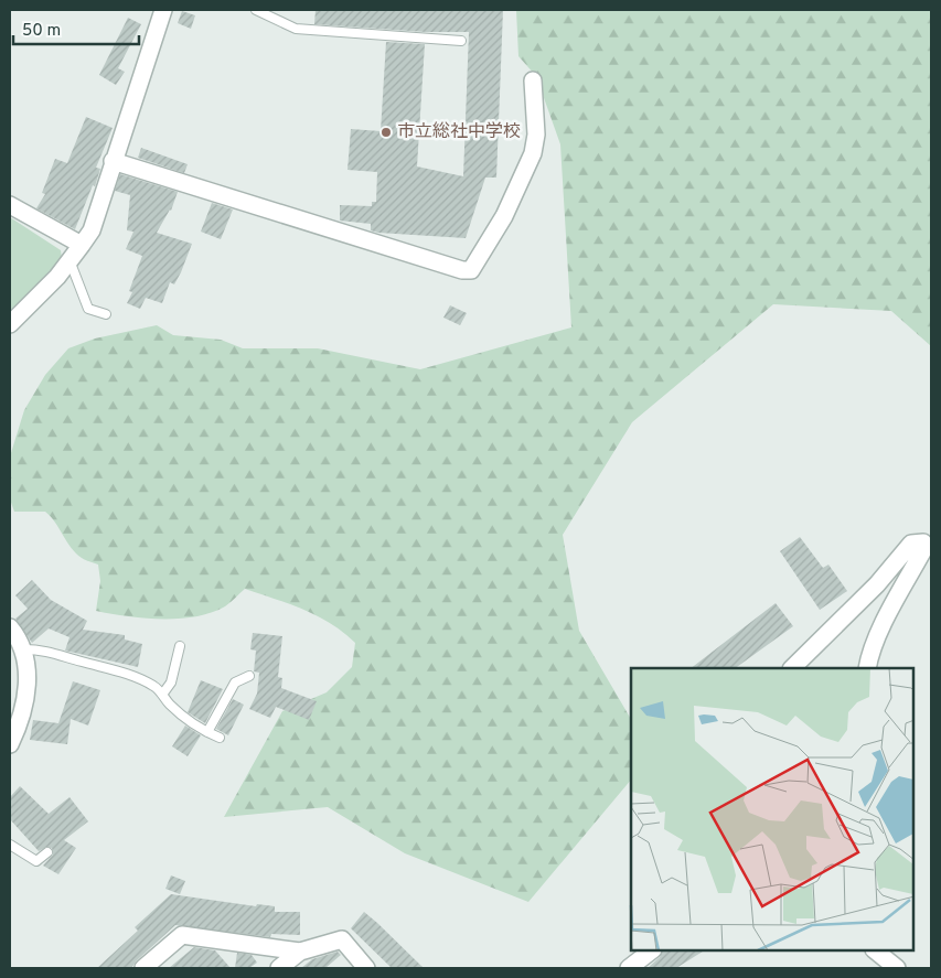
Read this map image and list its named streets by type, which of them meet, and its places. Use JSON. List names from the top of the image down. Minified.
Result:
{"places":["市立総社中学校"],"scale_bar":"50 m"}
